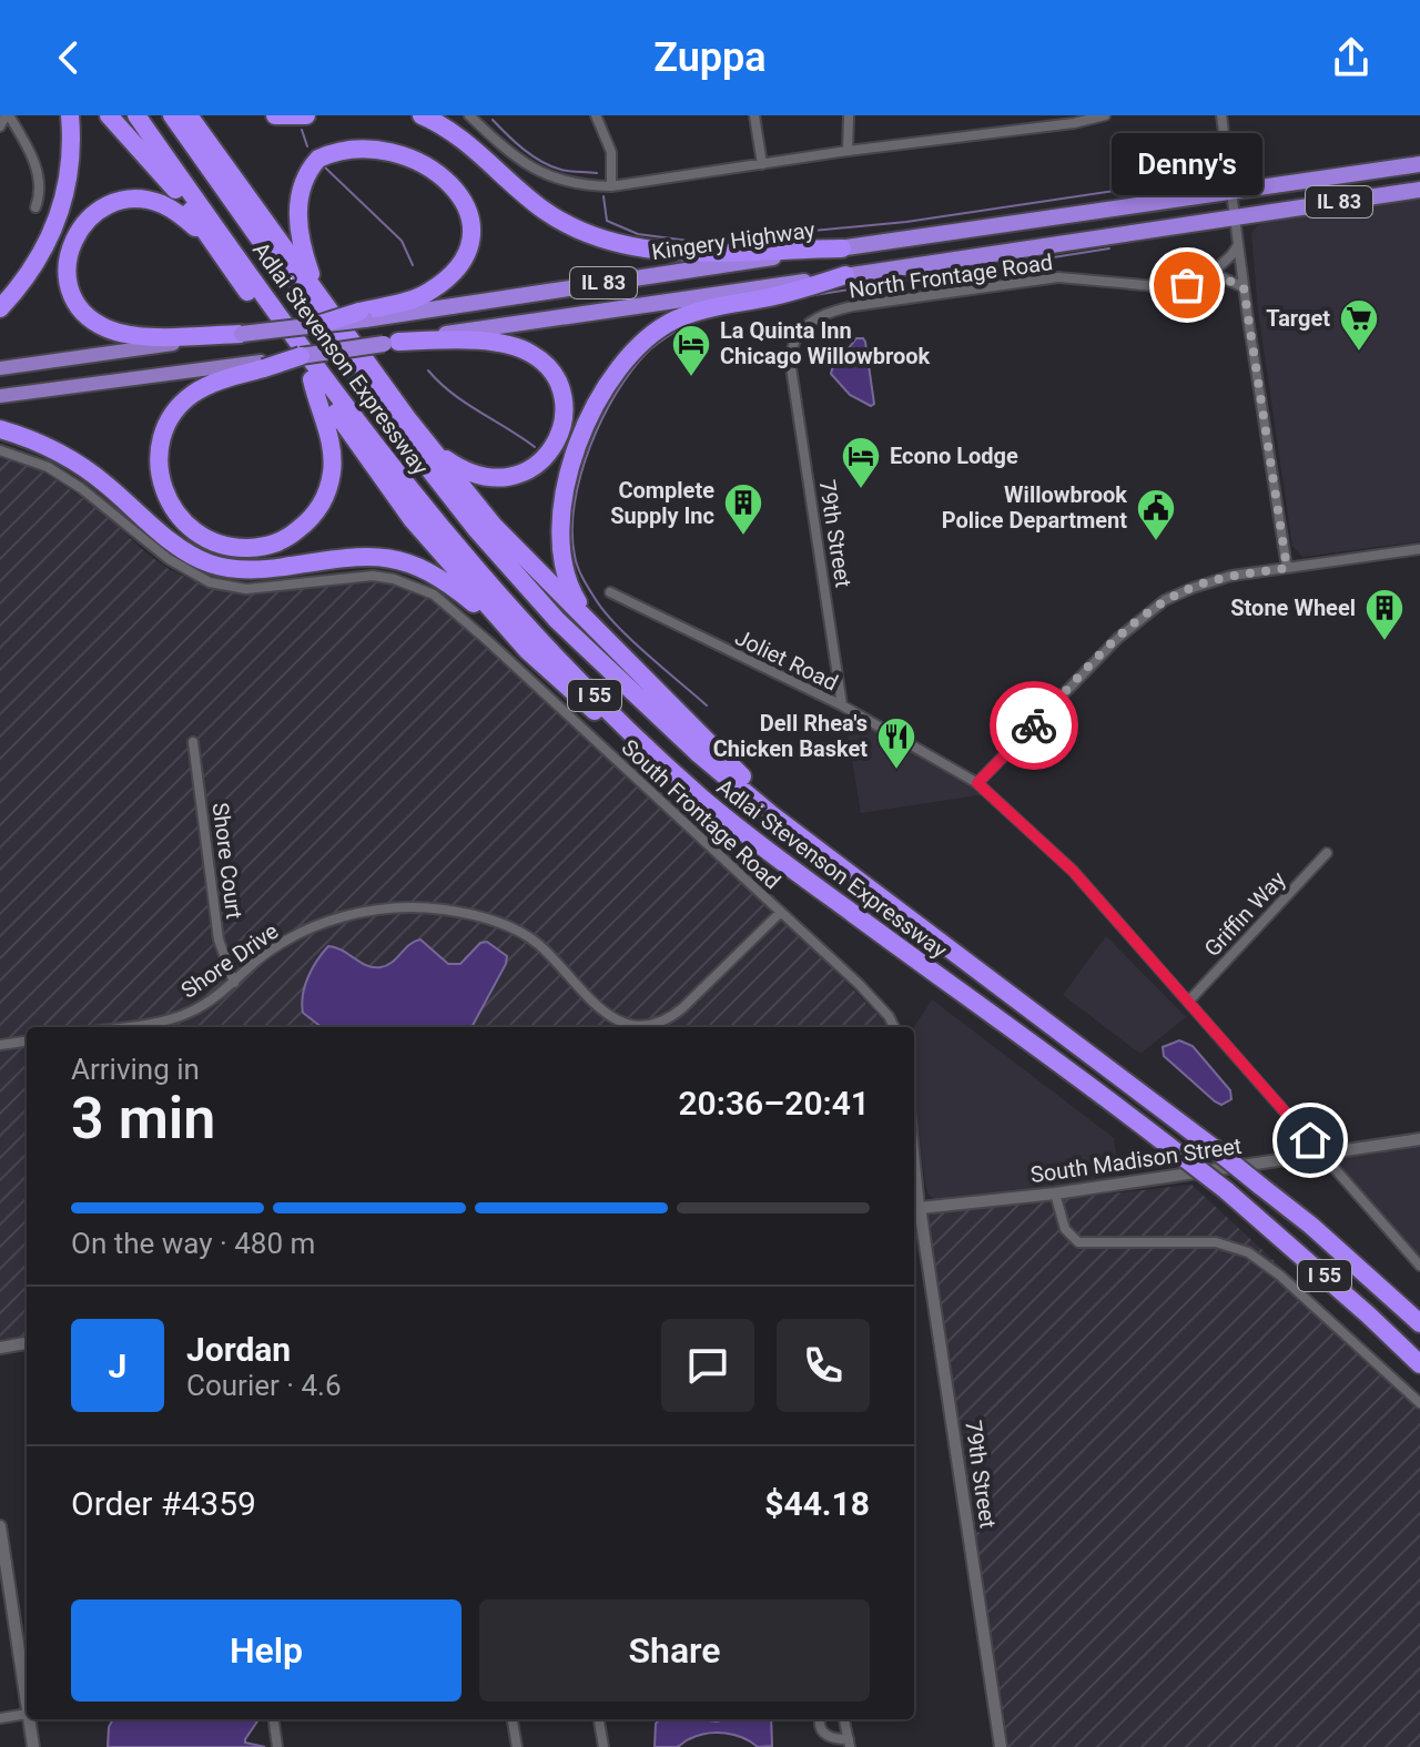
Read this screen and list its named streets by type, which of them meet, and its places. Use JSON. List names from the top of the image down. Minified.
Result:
{"streets":{"highway":["IL 83","Kingery Highway","Adlai Stevenson Expressway","I 55"],"street":["North Frontage Road","79th Street","Joliet Road","South Frontage Road","Shore Court","Griffin Way","Shore Drive","South Madison Street"]},"crossings":[["North Frontage Road","79th Street"],["79th Street","Joliet Road"],["79th Street","South Madison Street"],["Joliet Road","Griffin Way"],["Joliet Road","South Madison Street"],["South Frontage Road","Shore Drive"],["Shore Court","Shore Drive"]],"places":{"other":["Denny's"],"supermarket":["Target"],"hotel":["La Quinta Inn Chicago Willowbrook","Econo Lodge"],"building":["Complete Supply Inc","Stone Wheel"],"public building":["Willowbrook Police Department"],"restaurant":["Dell Rhea's Chicken Basket"]},"page":{"header":"Zuppa","bubble":"Denny's","heading":["3 min","Arriving in","20:36–20:41"],"panel":["Jordan","Courier · 4.6","Order #4359","$44.18"],"bar":"On the way · 480 m","round":"J","buttons":["Help","Share"]}}
